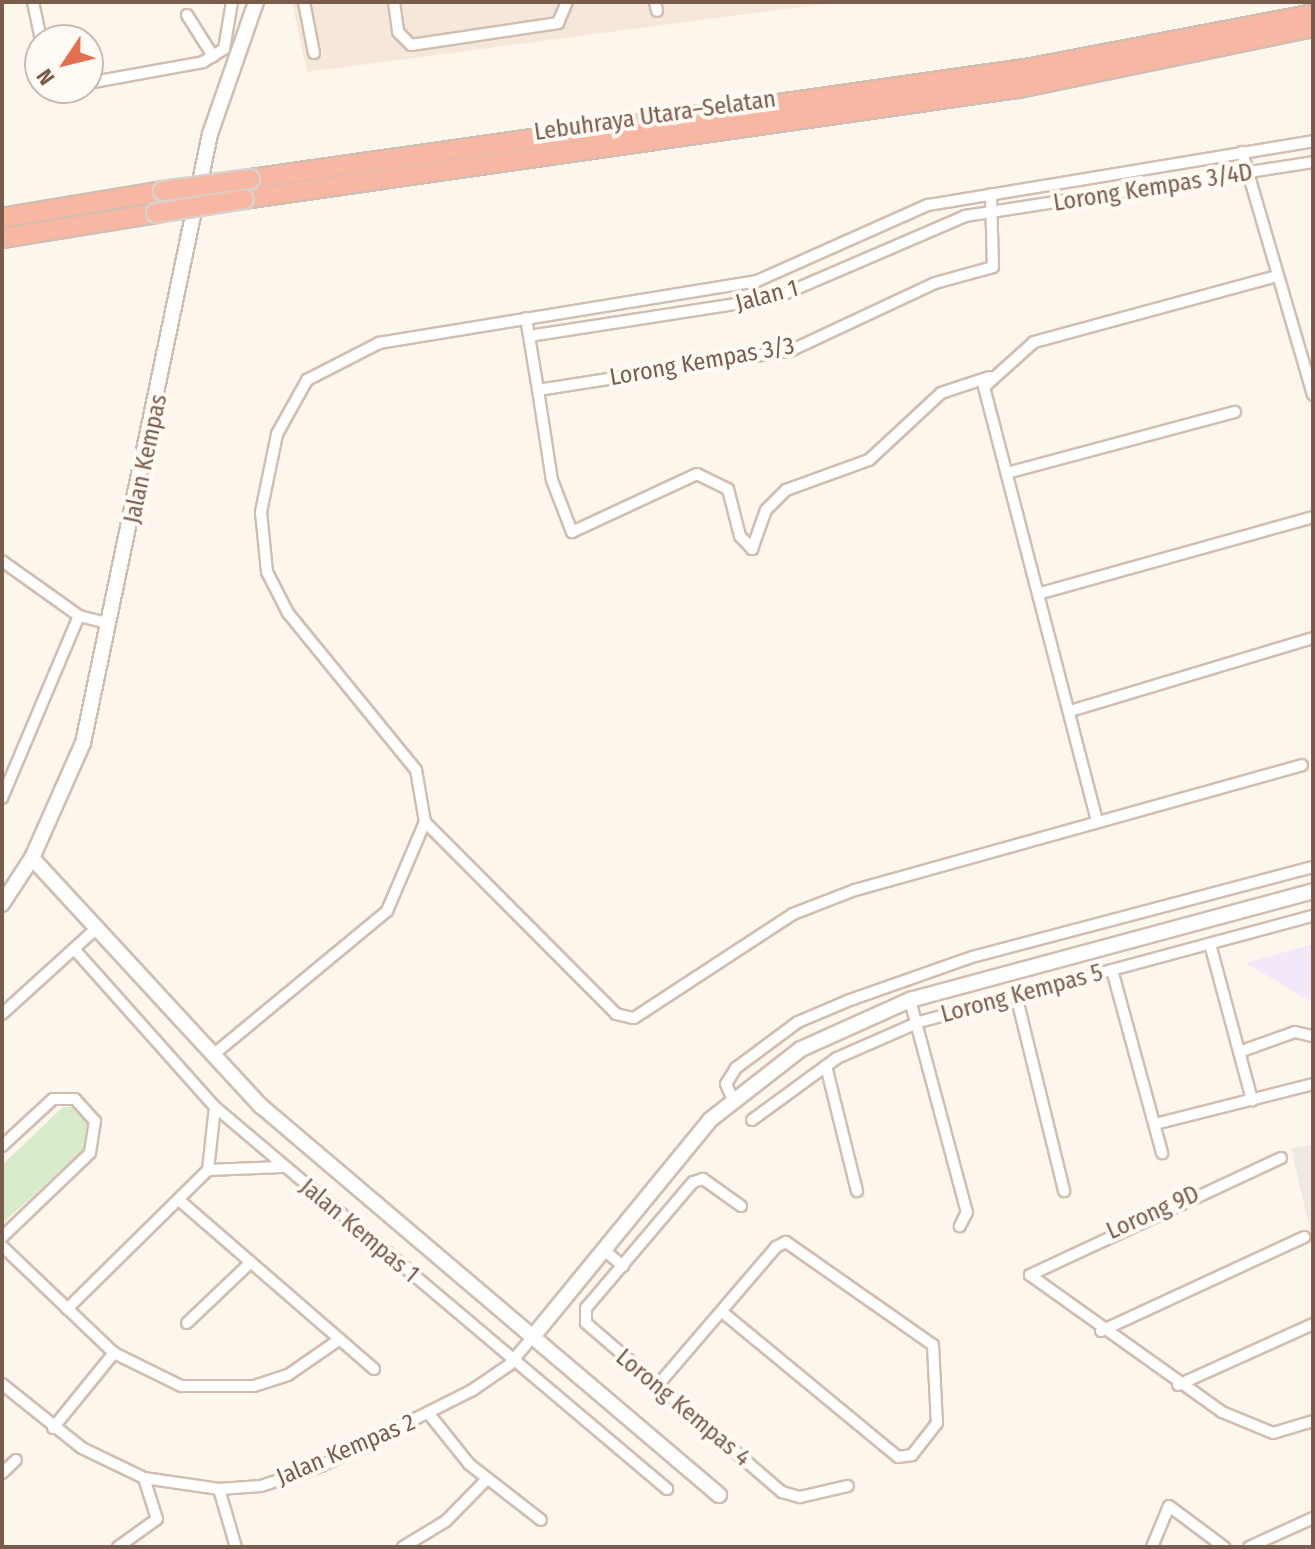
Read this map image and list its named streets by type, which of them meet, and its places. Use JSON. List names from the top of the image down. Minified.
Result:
{"streets":{"highway":["Lebuhraya Utara–Selatan"],"street":["Lorong Kempas 3/4D","Jalan 1","Lorong Kempas 3/3","Jalan Kempas","Lorong Kempas 5","Lorong 9D","Jalan Kempas 1","Lorong Kempas 4","Jalan Kempas 2"]},"crossings":[["Lorong Kempas 3/4D","Jalan 1"],["Lorong Kempas 3/4D","Lorong Kempas 3/3"],["Jalan 1","Lorong Kempas 3/3"],["Jalan Kempas 1","Jalan Kempas 2"]],"north":"bottom left"}
